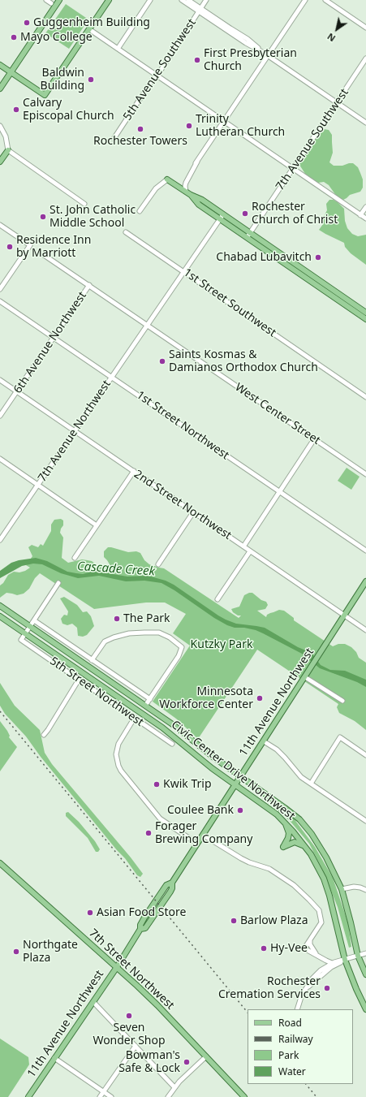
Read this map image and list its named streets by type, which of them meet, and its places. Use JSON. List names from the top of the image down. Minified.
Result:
{"streets":{"main road":["11th Avenue Northwest","Civic Center Drive Northwest","7th Street Northwest"],"street":["5th Avenue Southwest","7th Avenue Southwest","1st Street Southwest","6th Avenue Northwest","West Center Street","1st Street Northwest","7th Avenue Northwest","2nd Street Northwest","5th Street Northwest"]},"crossings":[["6th Avenue Northwest","West Center Street"],["6th Avenue Northwest","1st Street Northwest"],["6th Avenue Northwest","2nd Street Northwest"],["West Center Street","7th Avenue Northwest"],["1st Street Northwest","7th Avenue Northwest"],["7th Avenue Northwest","2nd Street Northwest"],["2nd Street Northwest","11th Avenue Northwest"],["5th Street Northwest","Civic Center Drive Northwest"],["11th Avenue Northwest","Civic Center Drive Northwest"],["11th Avenue Northwest","7th Street Northwest"]],"water":["Cascade Creek"],"parks":["Kutzky Park"],"places":["Guggenheim Building","Mayo College","First Presbyterian Church","Baldwin Building","Calvary Episcopal Church","Trinity Lutheran Church","Rochester Towers","Rochester Church of Christ","St. John Catholic Middle School","Residence Inn by Marriott","Chabad Lubavitch","Saints Kosmas & Damianos Orthodox Church","The Park","Minnesota Workforce Center","Kwik Trip","Coulee Bank","Forager Brewing Company","Asian Food Store","Barlow Plaza","Hy-Vee","Northgate Plaza","Rochester Cremation Services","Seven Wonder Shop","Bowman's Safe & Lock"],"legend":["Road","Railway","Park","Water"],"north":"bottom left"}
